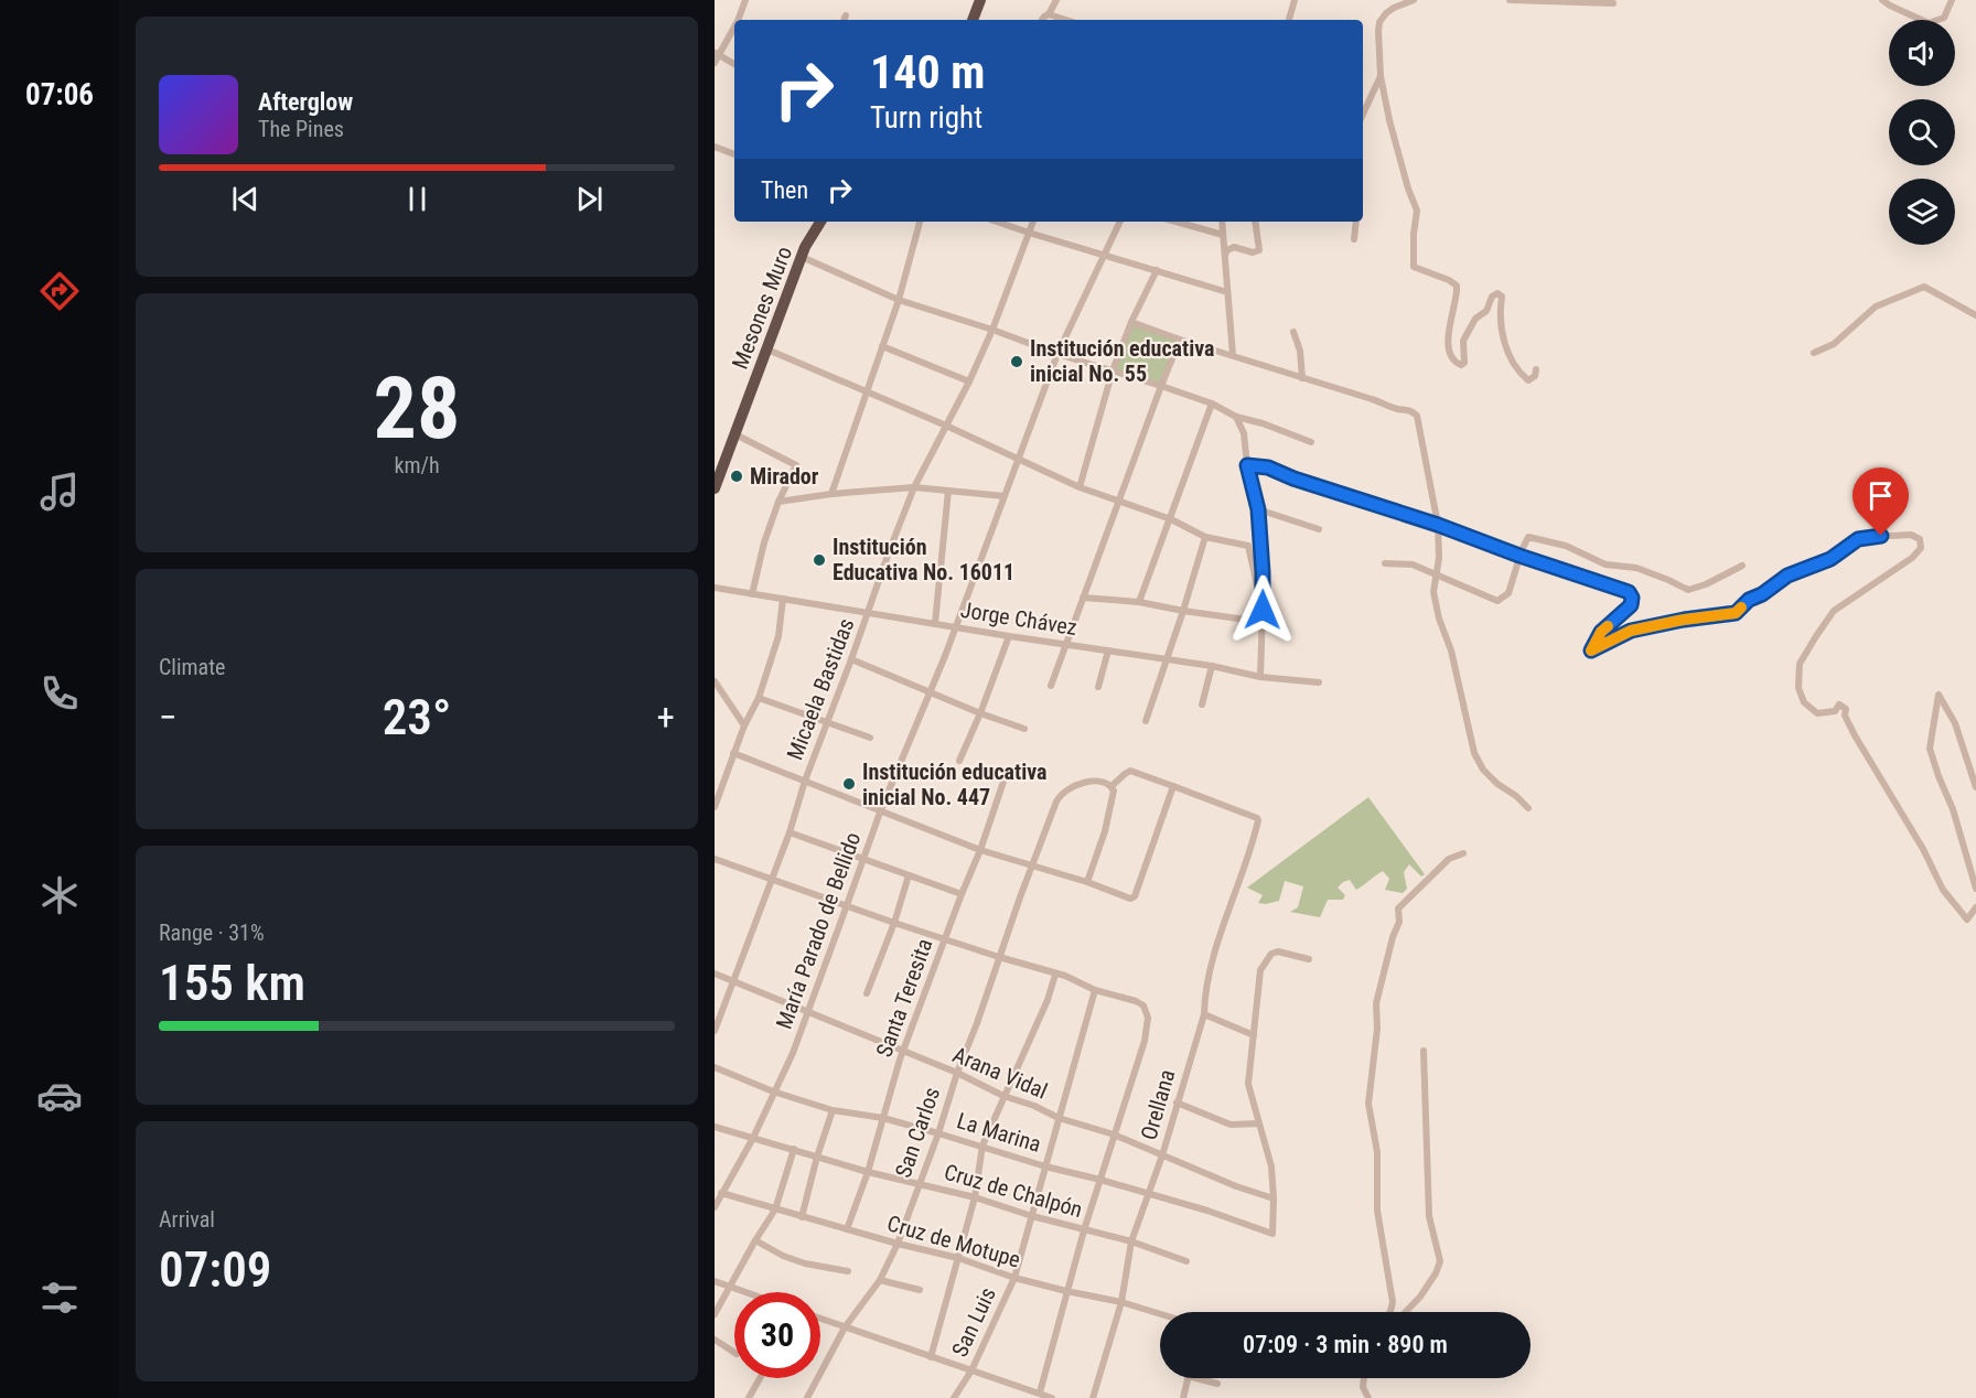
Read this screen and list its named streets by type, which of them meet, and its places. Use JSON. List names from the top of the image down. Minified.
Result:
{"streets":{"highway":["Mesones Muro"],"street":["Jorge Chávez","Micaela Bastidas","María Parado de Bellido","Santa Teresita","Arana Vidal","Orellana","San Carlos","La Marina","Cruz de Chalpón","Cruz de Motupe","San Luis"]},"crossings":[["Jorge Chávez","Micaela Bastidas"],["Jorge Chávez","María Parado de Bellido"],["Micaela Bastidas","Arana Vidal"],["María Parado de Bellido","Arana Vidal"],["María Parado de Bellido","La Marina"],["María Parado de Bellido","Cruz de Chalpón"],["María Parado de Bellido","Cruz de Motupe"],["Santa Teresita","Arana Vidal"],["Santa Teresita","La Marina"],["Santa Teresita","Cruz de Chalpón"],["Santa Teresita","Cruz de Motupe"],["Arana Vidal","Orellana"],["Arana Vidal","San Carlos"],["Arana Vidal","La Marina"],["Arana Vidal","San Luis"],["Orellana","La Marina"],["Orellana","Cruz de Chalpón"],["Orellana","Cruz de Motupe"],["San Carlos","La Marina"],["San Carlos","Cruz de Chalpón"],["San Carlos","Cruz de Motupe"],["La Marina","San Luis"],["Cruz de Chalpón","San Luis"],["Cruz de Motupe","San Luis"]],"places":["Institución educativa inicial No. 55","Mirador","Institución Educativa No. 16011","Institución educativa inicial No. 447"],"page":{"tabs":"07:06","turn":["140 m","Turn right"],"song":["Afterglow","The Pines"],"then":"Then","tile":[["28","km/h"],"Climate",["Range · 31%","155 km"],["Arrival","07:09"]],"heat":["−","23°","+"],"limit":"30","trip":"07:09 · 3 min · 890 m"}}
